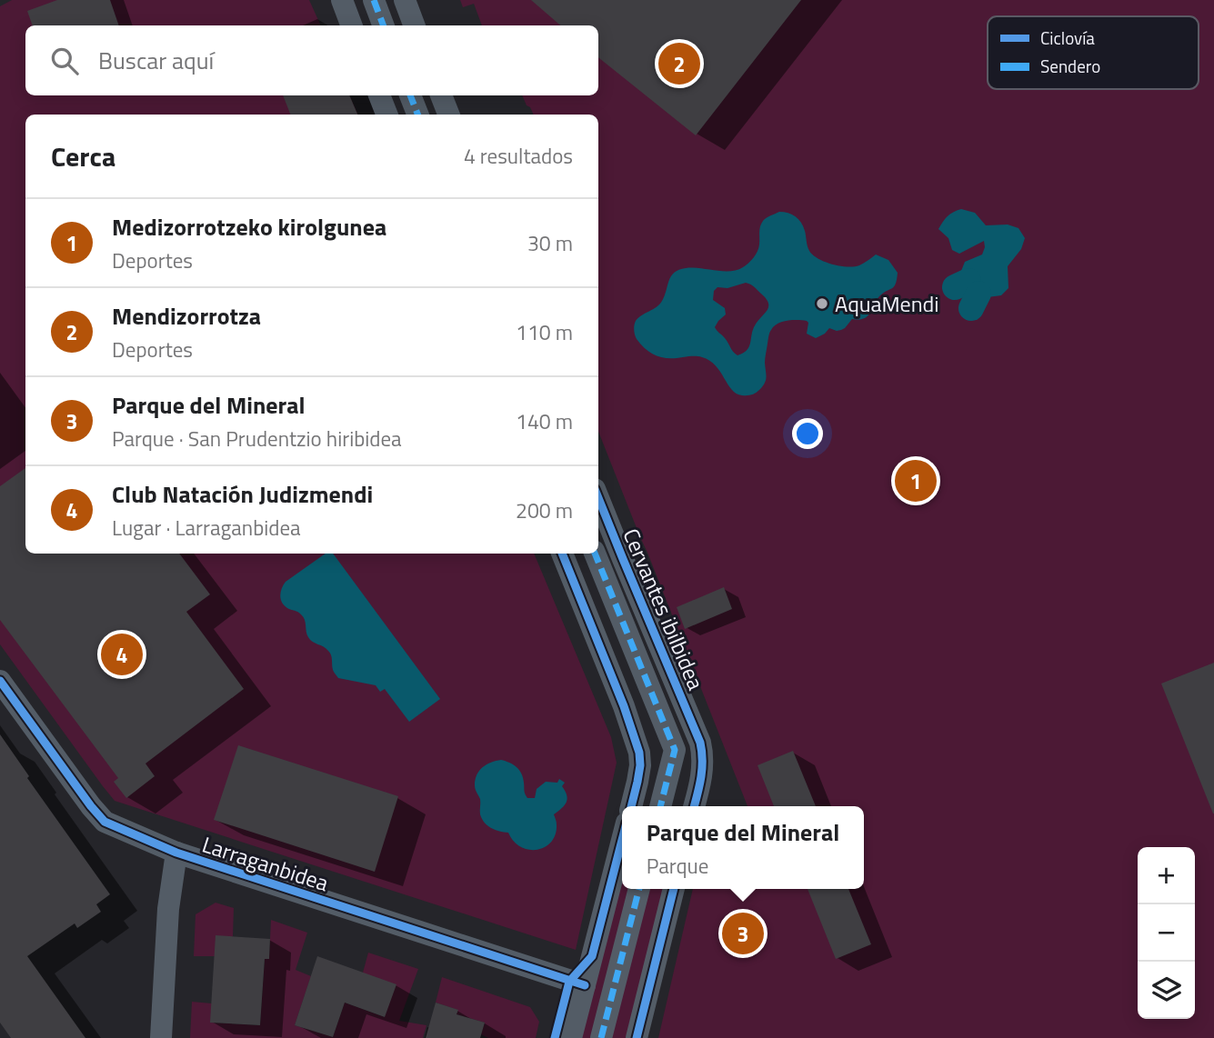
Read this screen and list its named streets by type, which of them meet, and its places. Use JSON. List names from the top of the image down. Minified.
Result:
{"streets":{"street":["Cervantes ibilbidea","Larraganbidea"]},"places":["AquaMendi"],"legend":["Ciclovía","Sendero"],"page":{"search":"Buscar aquí","pins":["2","1","4","3"],"heading":["Cerca","4 resultados"],"list":[{"mark":"1","name":"Medizorrotzeko kirolgunea","note":"Deportes","value":"30 m"},{"mark":"2","name":"Mendizorrotza","note":"Deportes","value":"110 m"},{"mark":"3","name":"Parque del Mineral","note":"Parque · San Prudentzio hiribidea","value":"140 m"},{"mark":"4","name":"Club Natación Judizmendi","note":"Lugar · Larraganbidea","value":"200 m"}],"popup":["Parque del Mineral","Parque"],"map_buttons":["+","−"]}}
